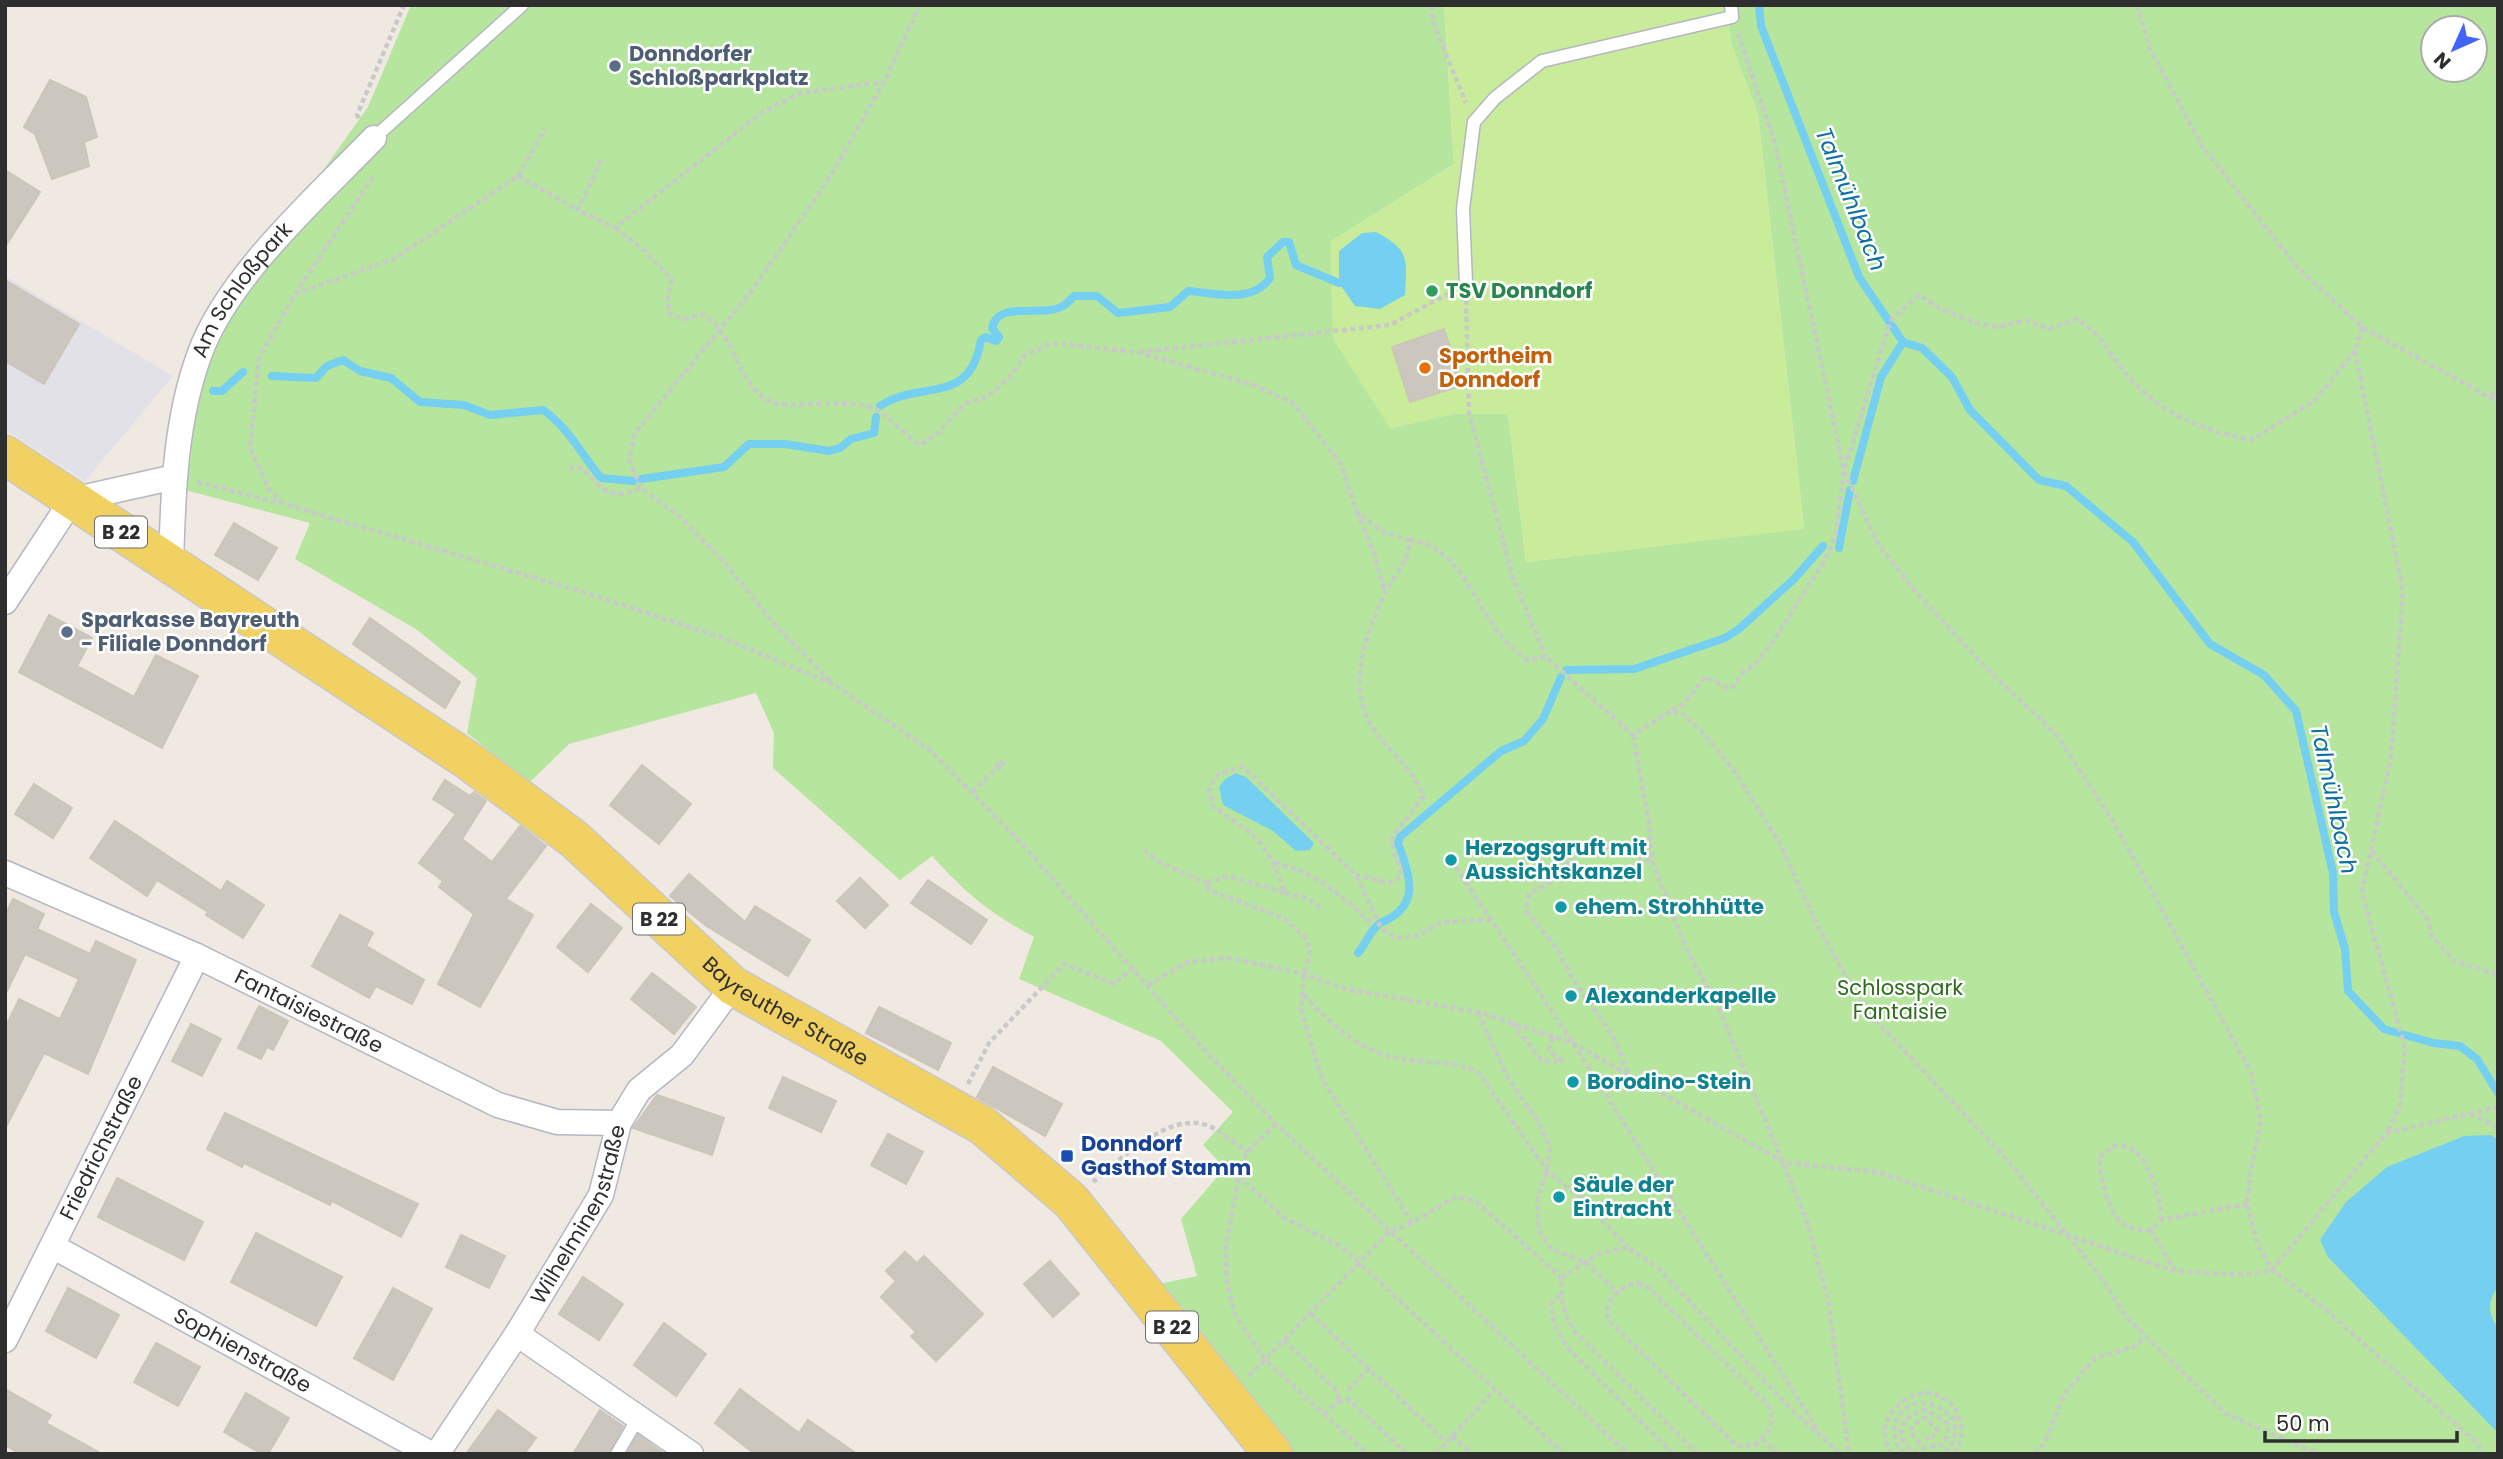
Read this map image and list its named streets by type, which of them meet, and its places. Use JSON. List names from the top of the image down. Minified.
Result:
{"streets":{"main road":["B 22","Bayreuther Straße"],"street":["Am Schloßpark","Fantaisiestraße","Friedrichstraße","Wilhelminenstraße","Sophienstraße"]},"crossings":[["Am Schloßpark","Bayreuther Straße"],["Bayreuther Straße","Wilhelminenstraße"],["Fantaisiestraße","Friedrichstraße"],["Fantaisiestraße","Wilhelminenstraße"],["Friedrichstraße","Sophienstraße"]],"water":["Talmühlbach"],"parks":["Schlosspark Fantaisie"],"places":{"other":["Donndorfer Schloßparkplatz","TSV Donndorf","Sportheim Donndorf","Sparkasse Bayreuth - Filiale Donndorf","Herzogsgruft mit Aussichtskanzel","ehem. Strohhütte","Alexanderkapelle","Borodino-Stein","Säule der Eintracht"],"transit":["Donndorf Gasthof Stamm"]},"scale_bar":"50 m","north":"bottom left"}
